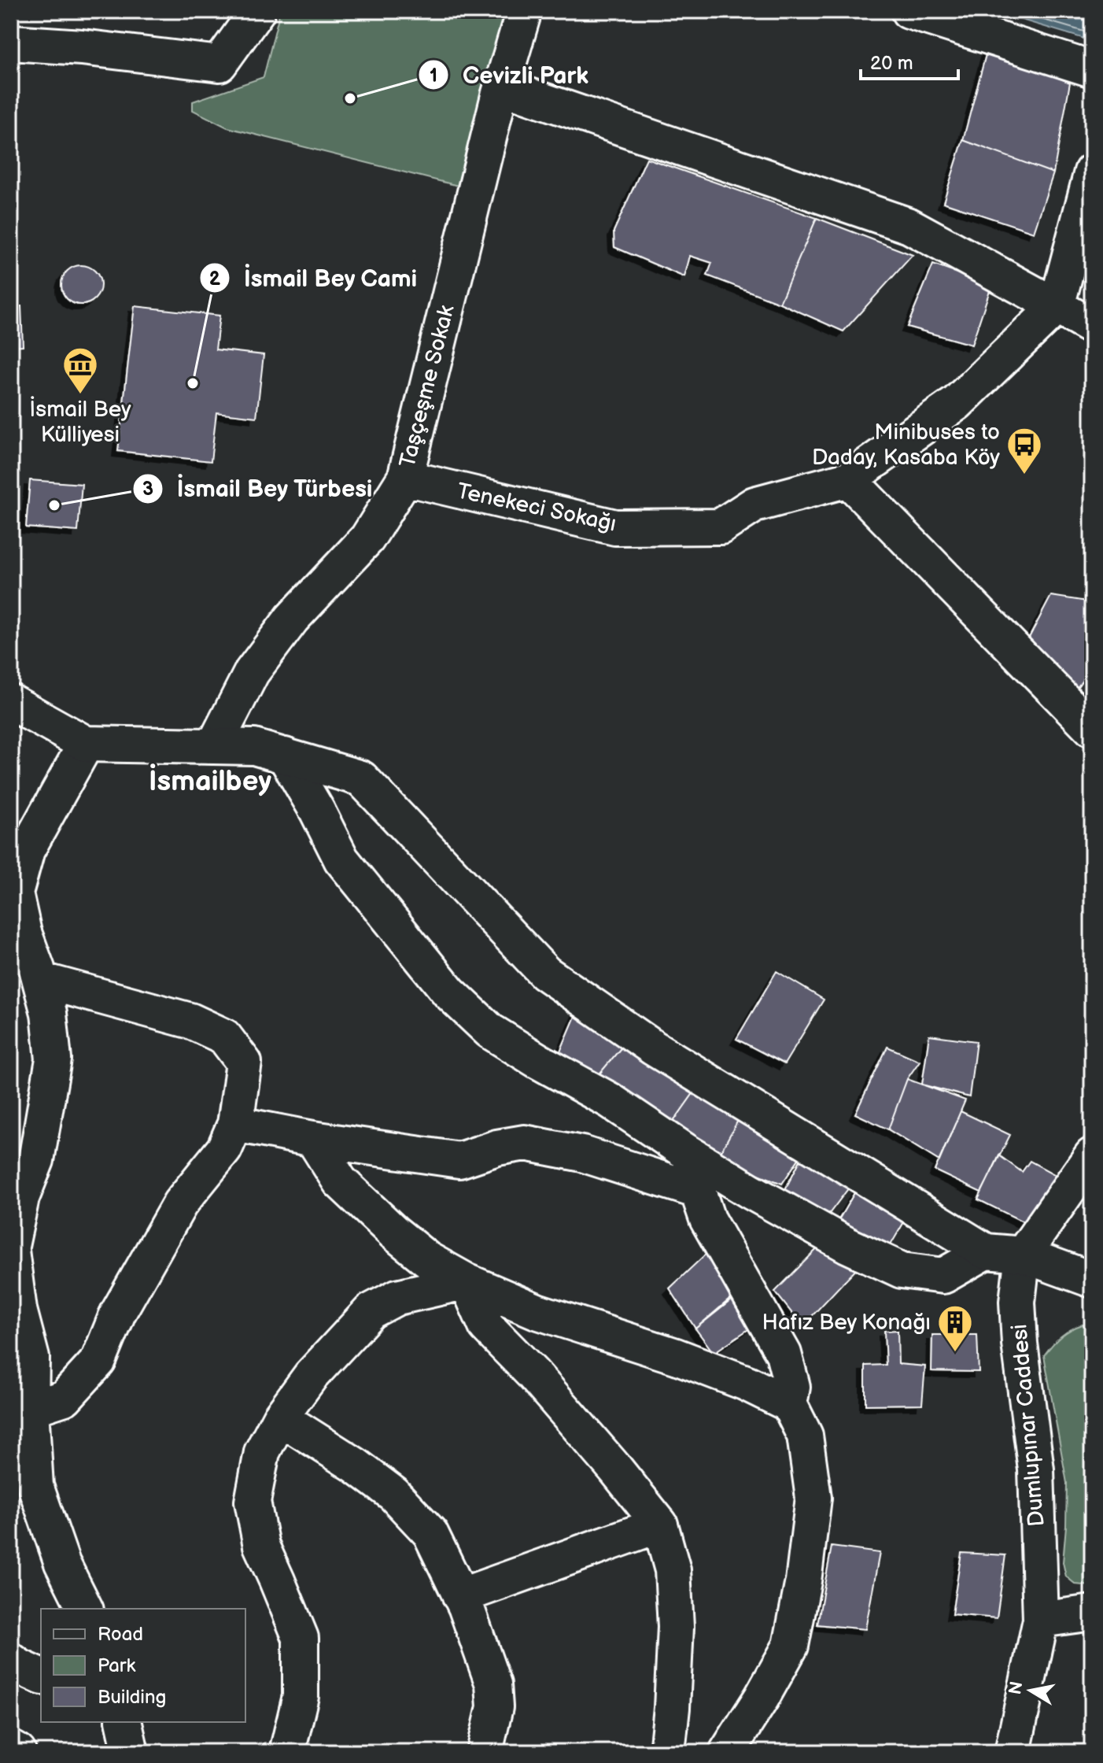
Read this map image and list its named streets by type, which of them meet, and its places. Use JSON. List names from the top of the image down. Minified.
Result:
{"streets":{"street":["Taşçeşme Sokak","Tenekeci Sokağı","Dumlupınar Caddesi"]},"crossings":[["Taşçeşme Sokak","Tenekeci Sokağı"]],"districts":["İsmailbey"],"places":{"other":["Cevizli Park","İsmail Bey Cami","İsmail Bey Türbesi"],"museum":["İsmail Bey Külliyesi"],"bus stop":["Minibuses to Daday, Kasaba Köy"],"building":["Hafız Bey Konağı"]},"legend":["Road","Park","Building"],"scale_bar":"20 m","north":"left"}
